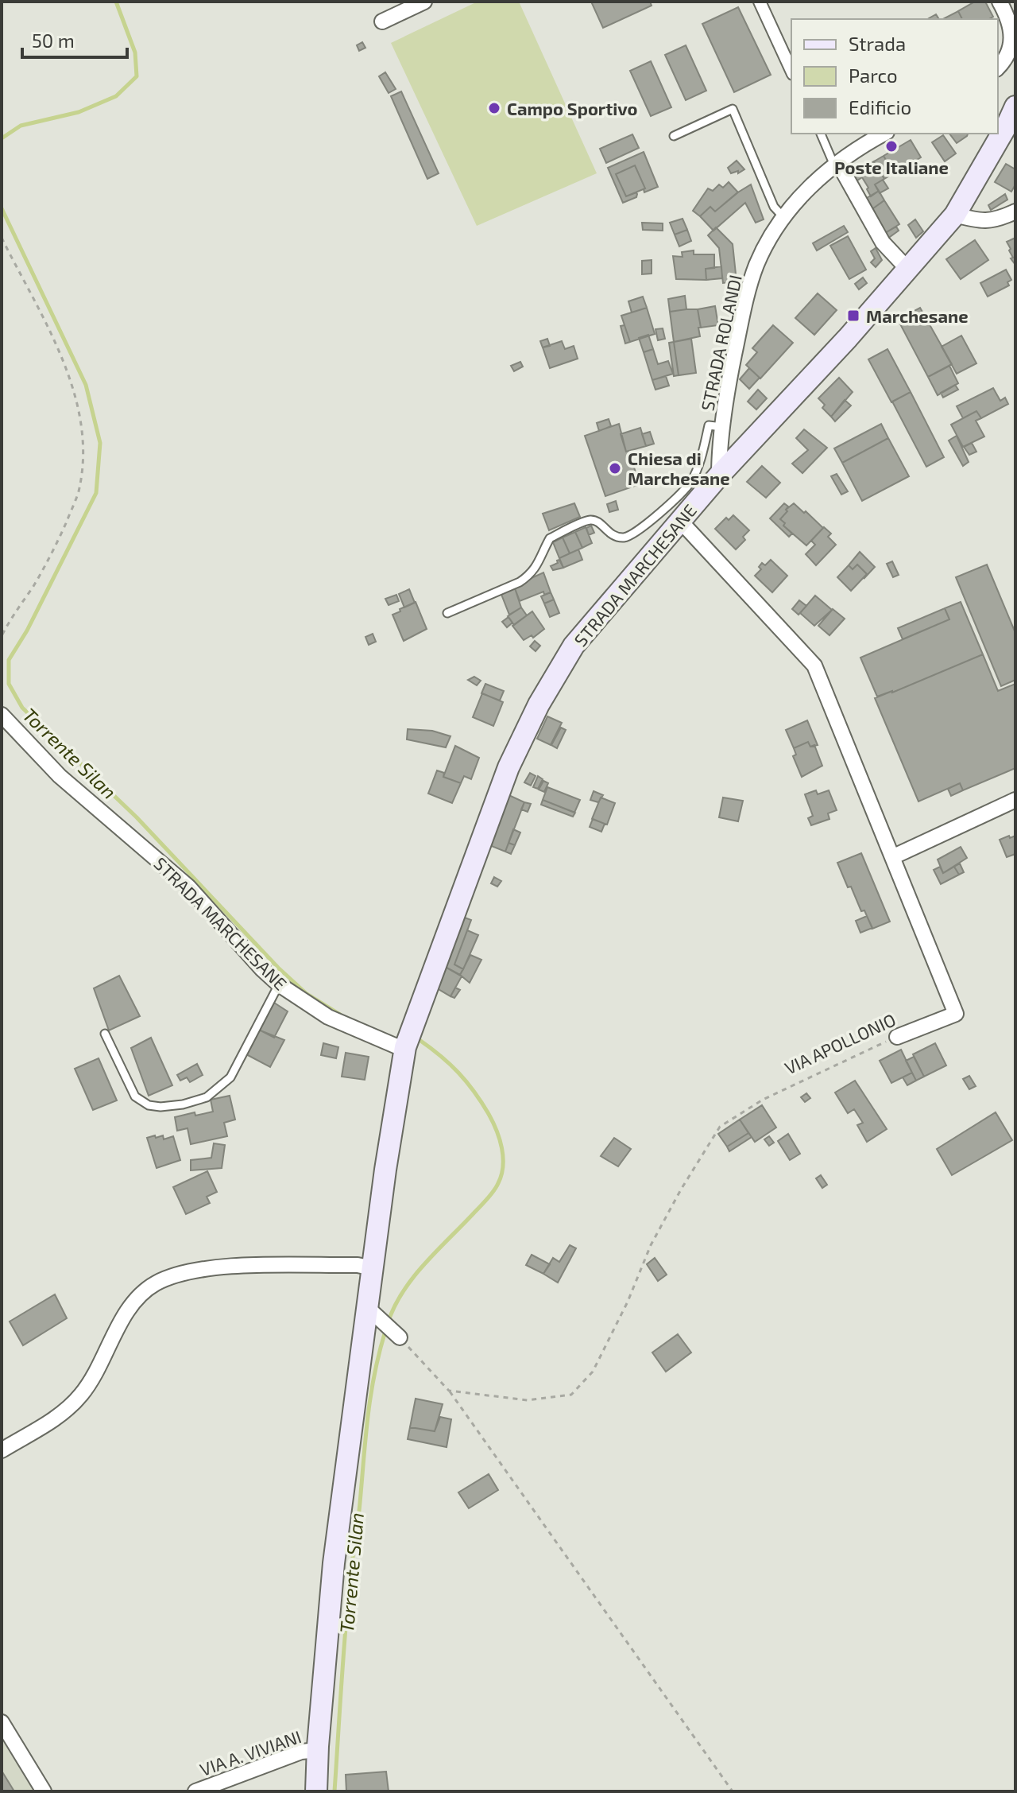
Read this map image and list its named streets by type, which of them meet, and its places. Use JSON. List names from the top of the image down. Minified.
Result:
{"streets":{"main road":["STRADA MARCHESANE"],"street":["STRADA ROLANDI","VIA APOLLONIO","VIA A. VIVIANI"]},"crossings":[["STRADA ROLANDI","STRADA MARCHESANE"],["STRADA MARCHESANE","VIA APOLLONIO"],["STRADA MARCHESANE","VIA A. VIVIANI"]],"water":["Torrente Silan"],"places":{"other":["Campo Sportivo","Poste Italiane","Chiesa di Marchesane"],"transit":["Marchesane"]},"legend":["Strada","Parco","Edificio"],"scale_bar":"50 m"}
